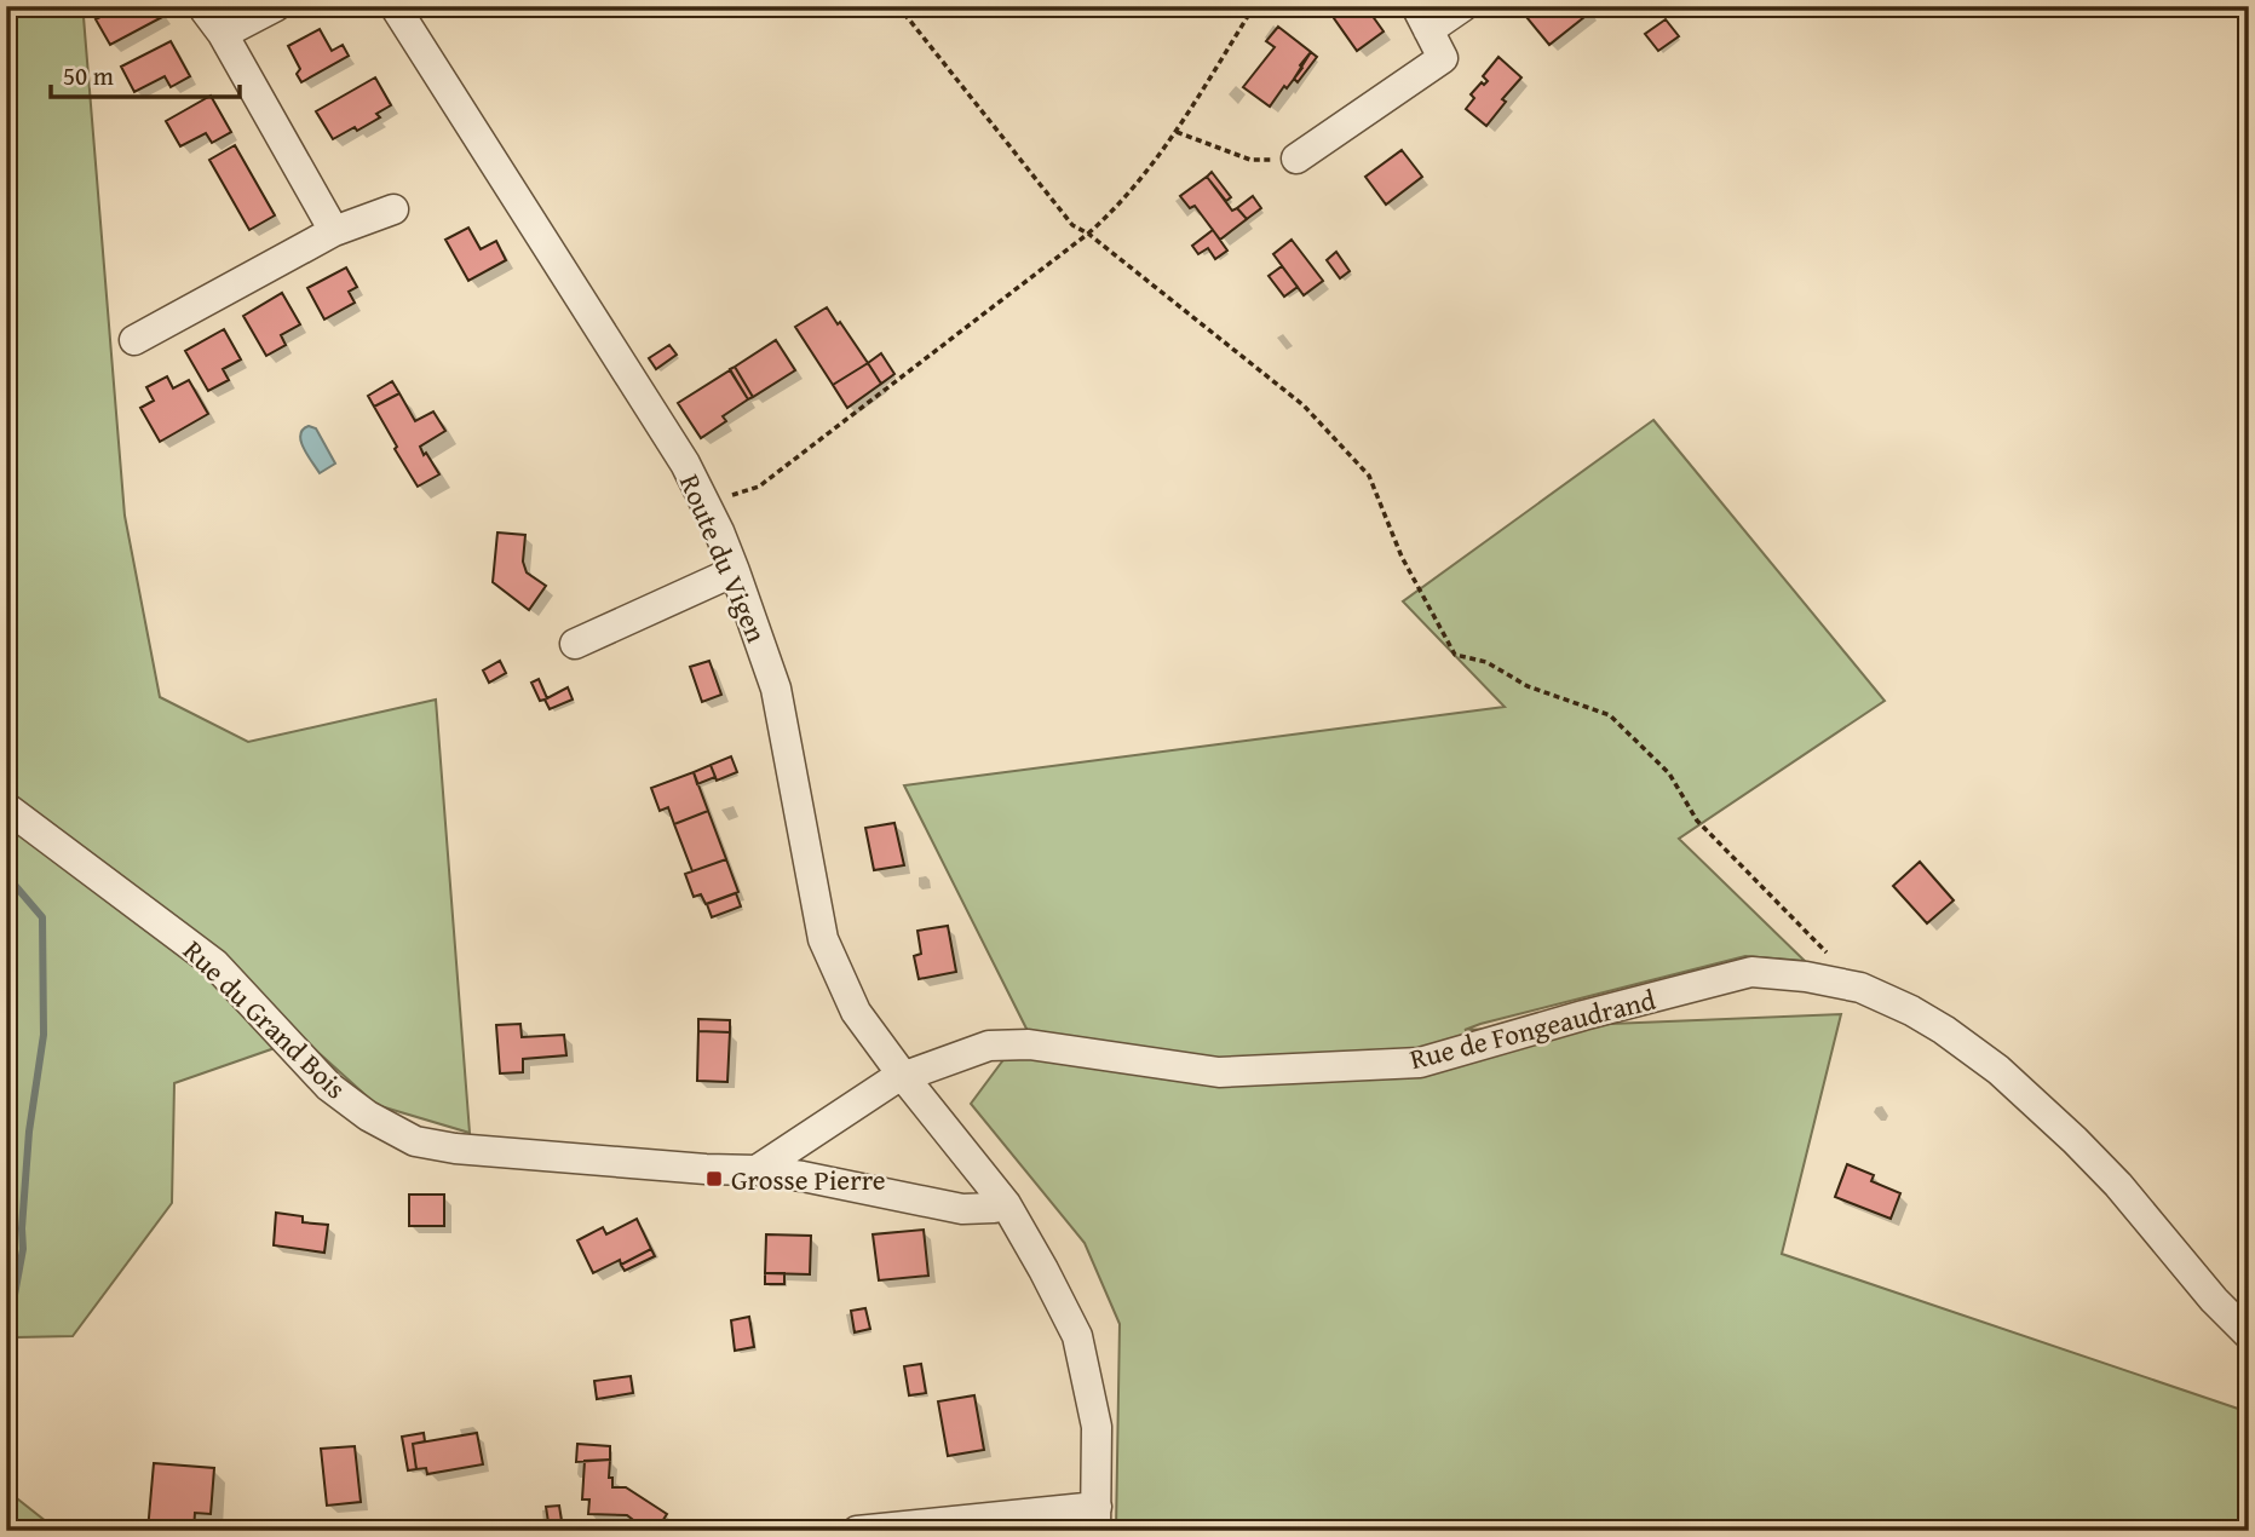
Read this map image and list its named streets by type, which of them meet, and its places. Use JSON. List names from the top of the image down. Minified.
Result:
{"streets":{"street":["Route du Vigen","Rue du Grand Bois","Rue de Fongeaudrand"]},"crossings":[["Route du Vigen","Rue du Grand Bois"],["Route du Vigen","Rue de Fongeaudrand"]],"places":{"transit":["Grosse Pierre"]},"scale_bar":"50 m"}
